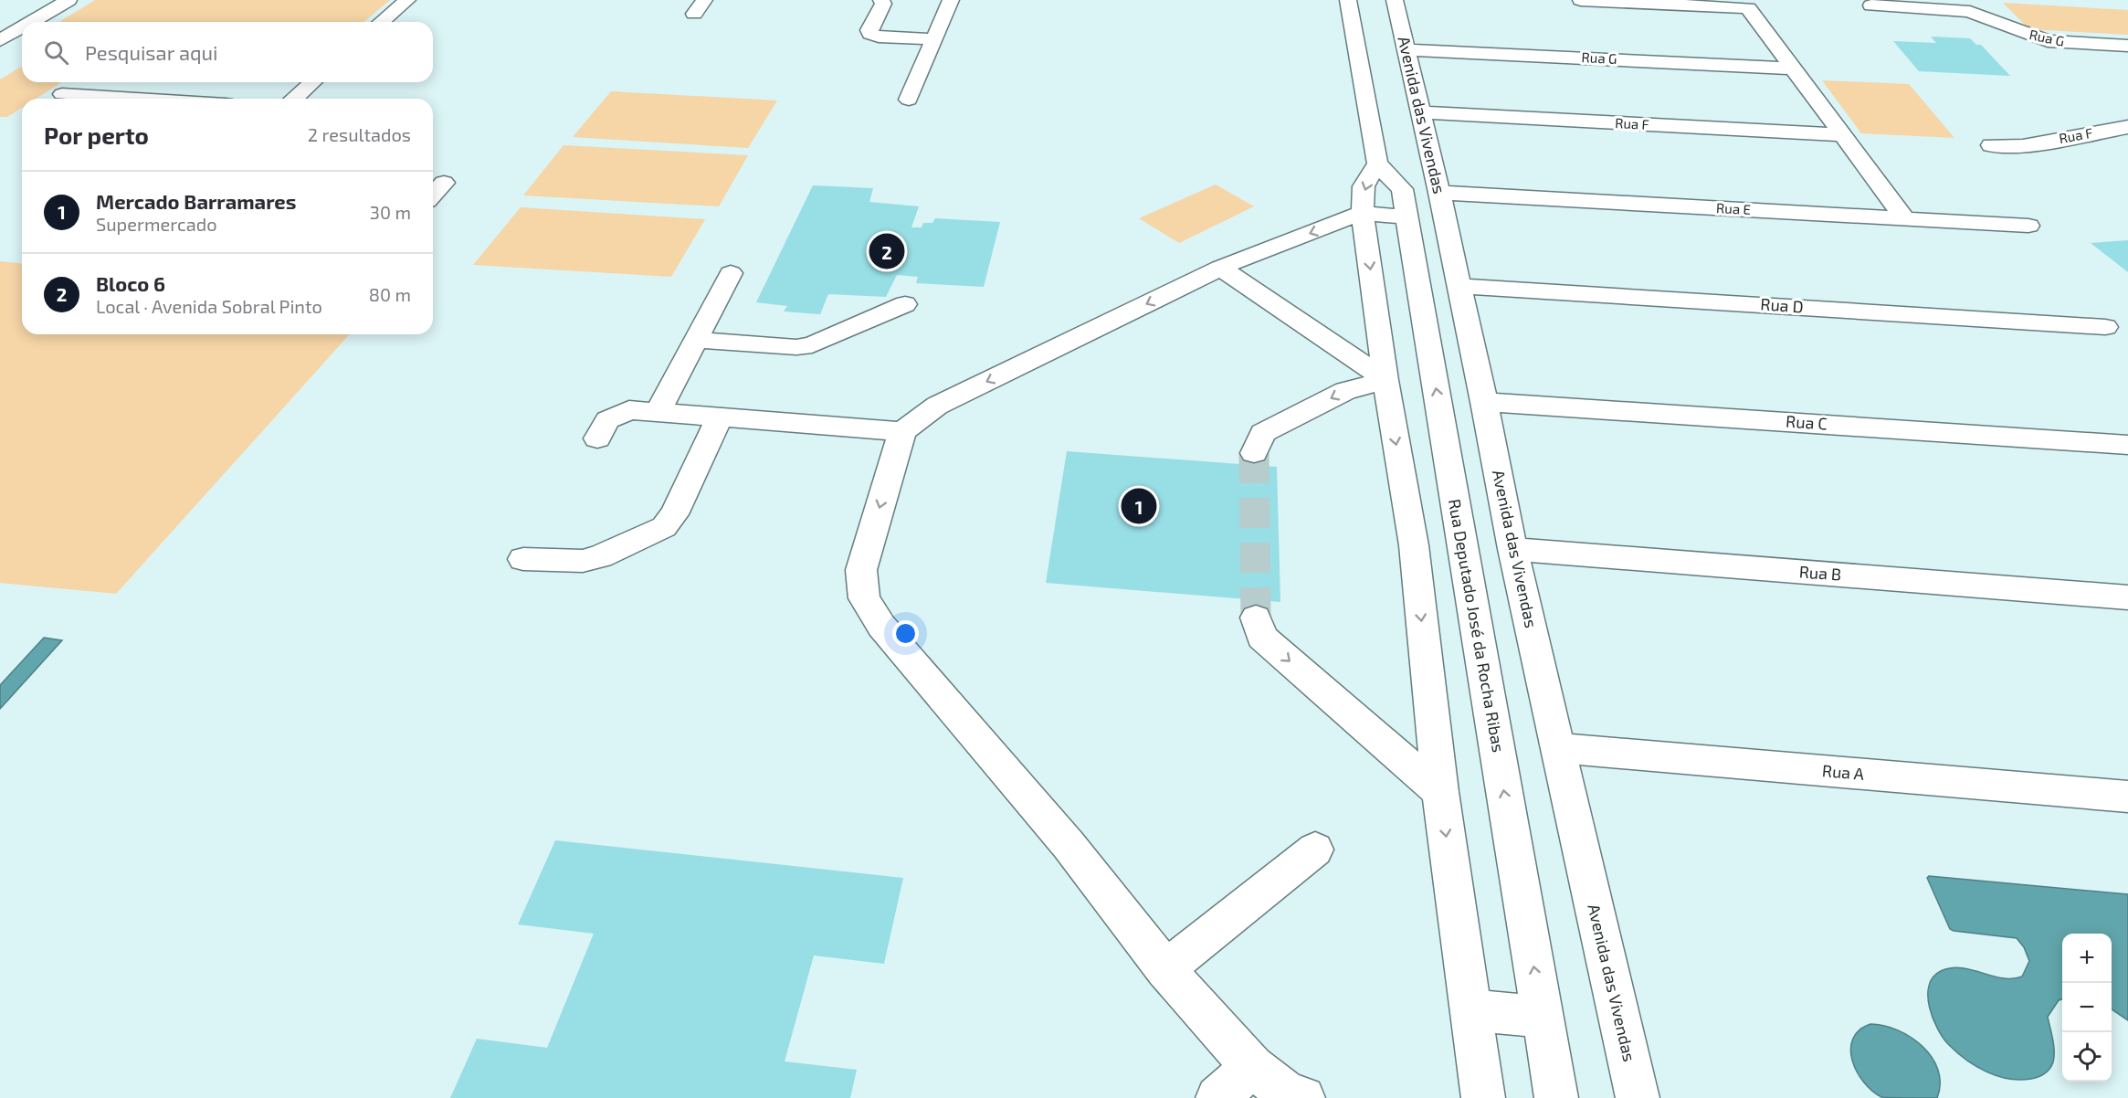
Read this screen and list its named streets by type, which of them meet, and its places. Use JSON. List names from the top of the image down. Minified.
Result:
{"streets":{"street":["Rua G","Avenida das Vivendas","Rua F","Rua E","Rua D","Rua C","Rua B","Rua Deputado José da Rocha Ribas","Rua A"]},"crossings":[["Rua G","Avenida das Vivendas"],["Avenida das Vivendas","Rua F"],["Avenida das Vivendas","Rua E"],["Avenida das Vivendas","Rua D"],["Avenida das Vivendas","Rua C"],["Avenida das Vivendas","Rua B"],["Avenida das Vivendas","Rua A"]],"page":{"search":"Pesquisar aqui","heading":["Por perto","2 resultados"],"list":[{"mark":"1","name":"Mercado Barramares","note":"Supermercado","value":"30 m"},{"mark":"2","name":"Bloco 6","note":"Local · Avenida Sobral Pinto","value":"80 m"}],"pins":["2","1"],"map_buttons":["+","−"]}}
